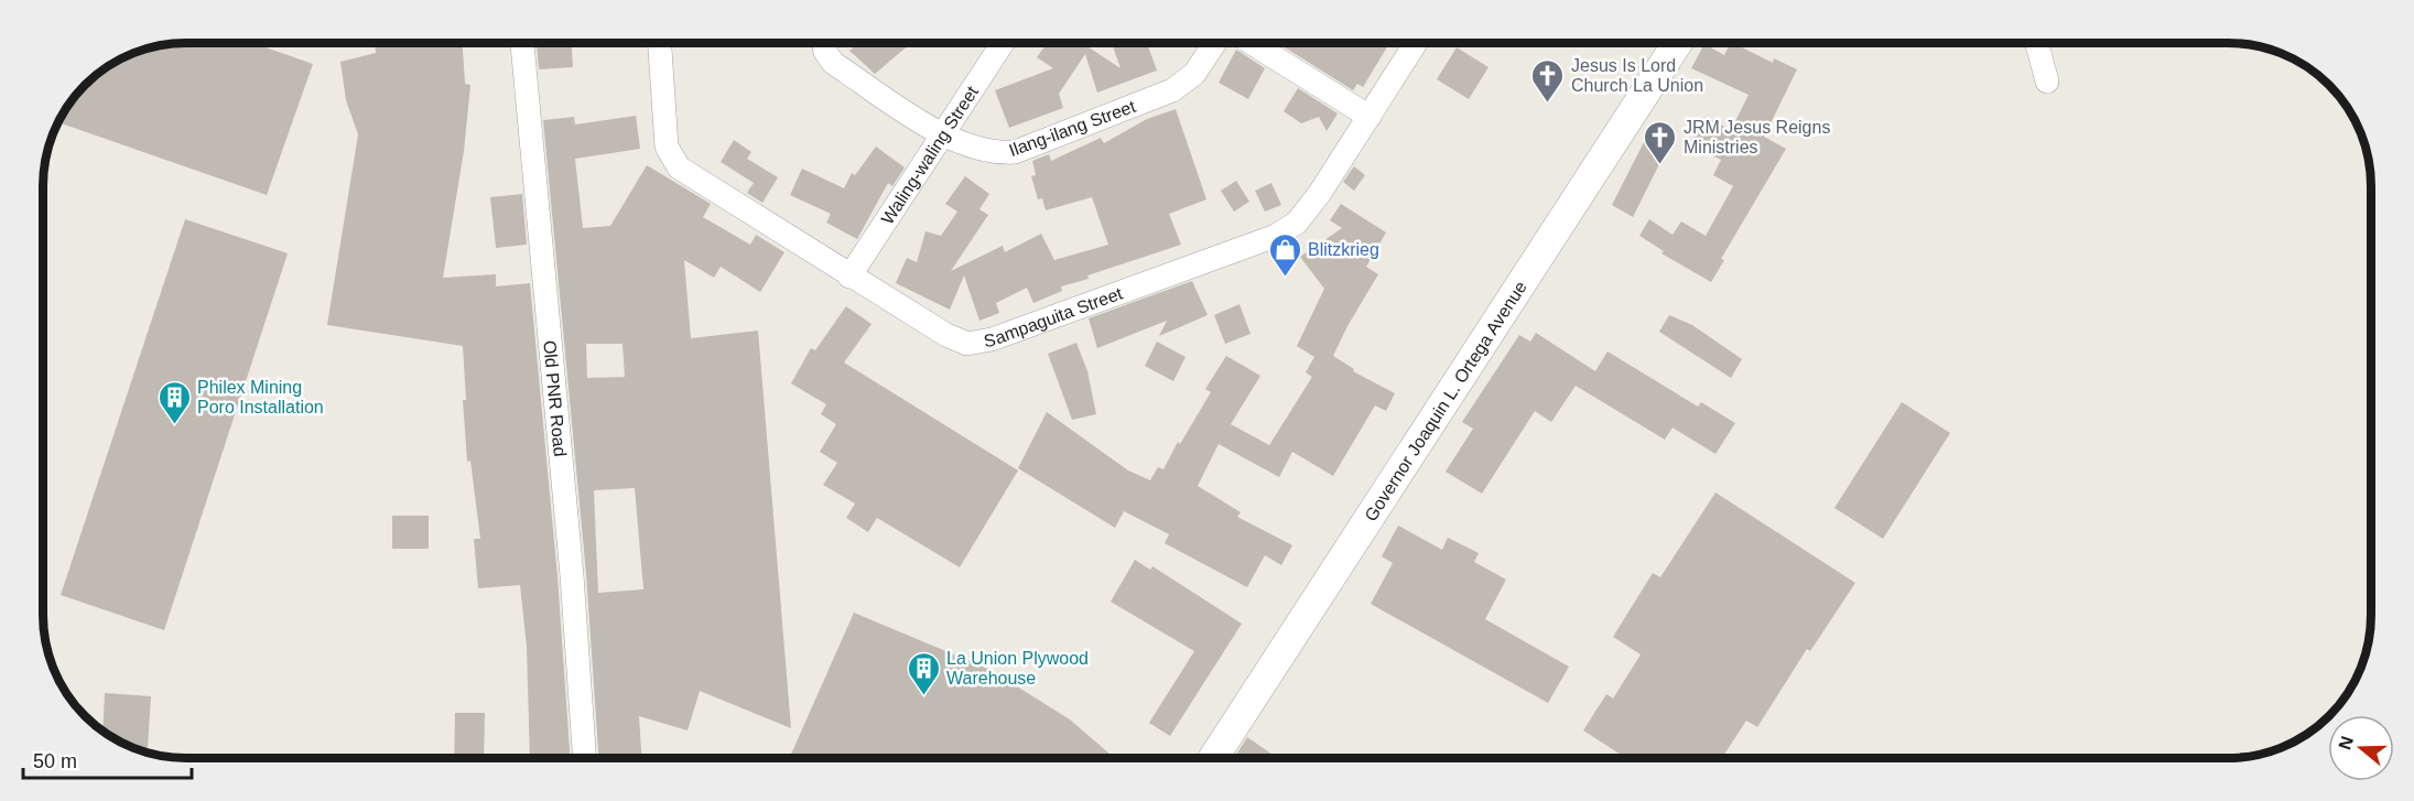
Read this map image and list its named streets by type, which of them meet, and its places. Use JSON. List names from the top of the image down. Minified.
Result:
{"streets":{"street":["Ilang-ilang Street","Waling-waling Street","Sampaguita Street","Old PNR Road","Governor Joaquin L. Ortega Avenue"]},"crossings":[["Ilang-ilang Street","Waling-waling Street"],["Waling-waling Street","Sampaguita Street"]],"places":{"church":["Jesus Is Lord Church La Union","JRM Jesus Reigns Ministries"],"shop":["Blitzkrieg"],"building":["Philex Mining Poro Installation","La Union Plywood Warehouse"]},"scale_bar":"50 m","north":"left"}
